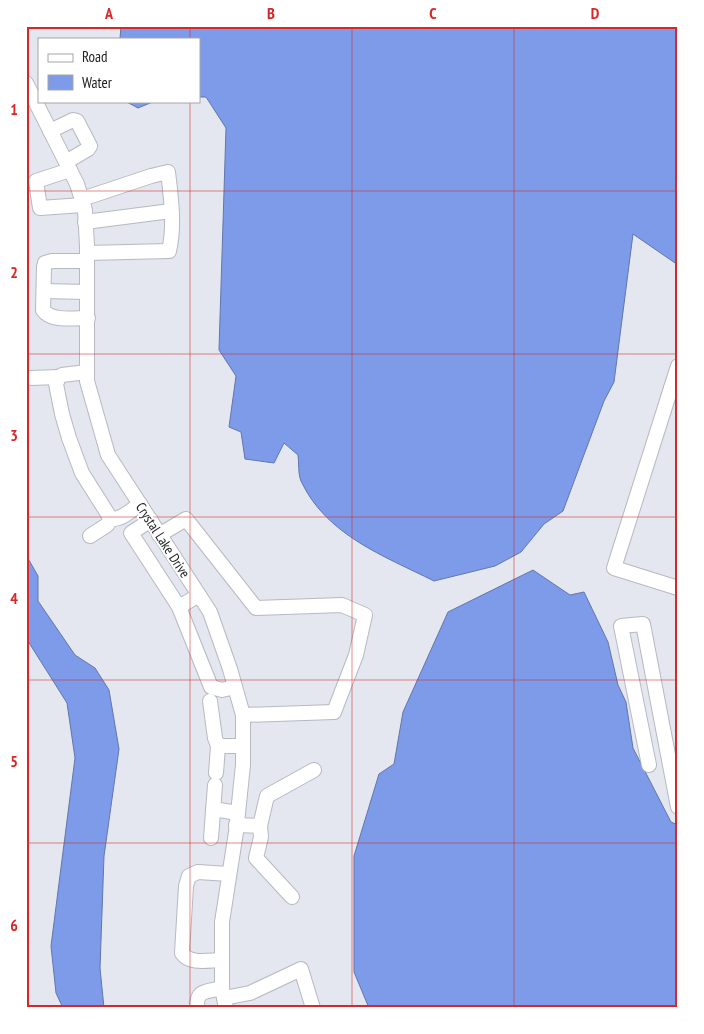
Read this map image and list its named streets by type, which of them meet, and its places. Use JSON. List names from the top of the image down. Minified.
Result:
{"streets":{"street":["Crystal Lake Drive"]},"legend":["Road","Water"],"grid":{"columns":["A","B","C","D"],"rows":["1","2","3","4","5","6"]}}
